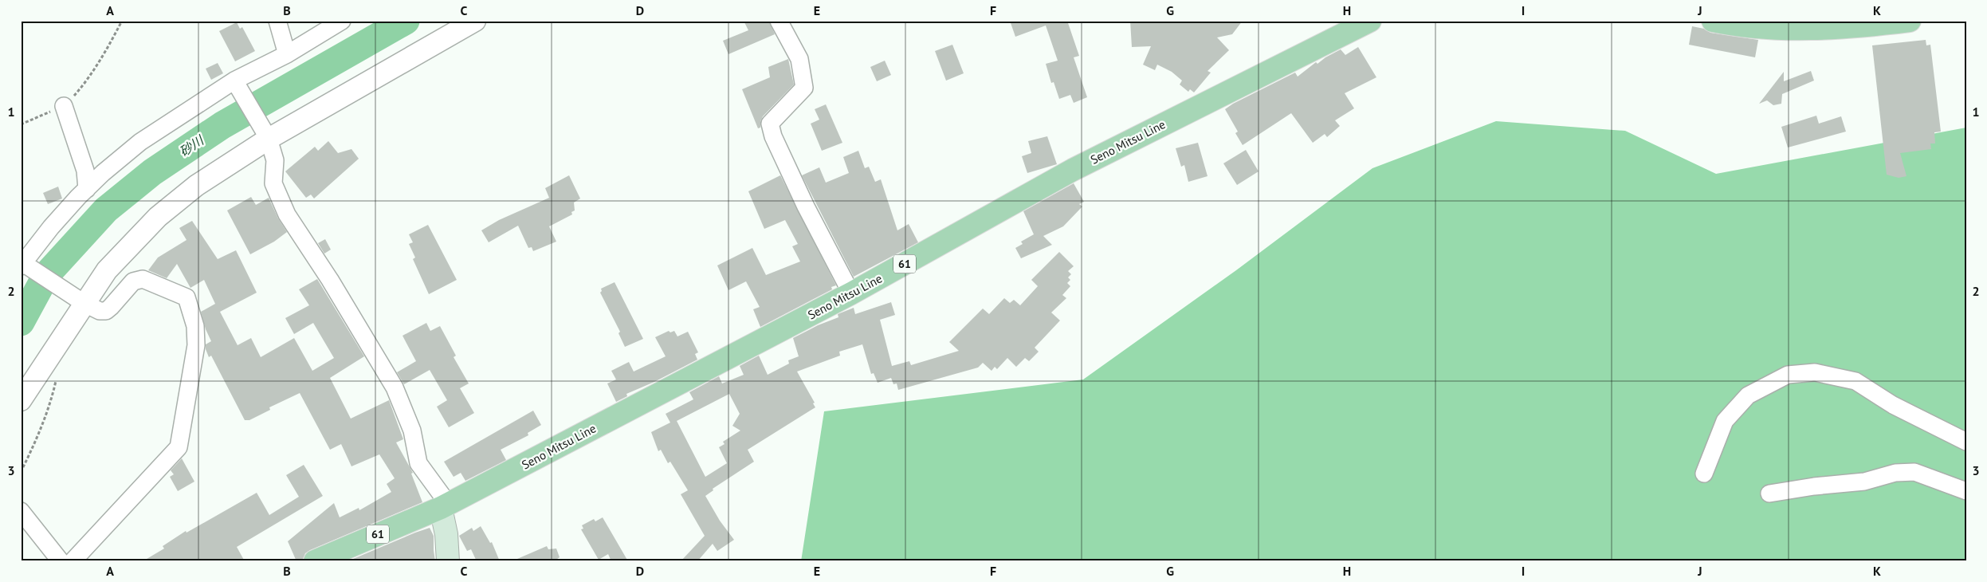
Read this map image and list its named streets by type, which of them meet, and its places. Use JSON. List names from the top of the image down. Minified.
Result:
{"streets":{"main road":["Seno Mitsu Line","61"]},"water":["砂川"],"grid":{"columns":["A","B","C","D","E","F","G","H","I","J","K"],"rows":["1","2","3"]}}
